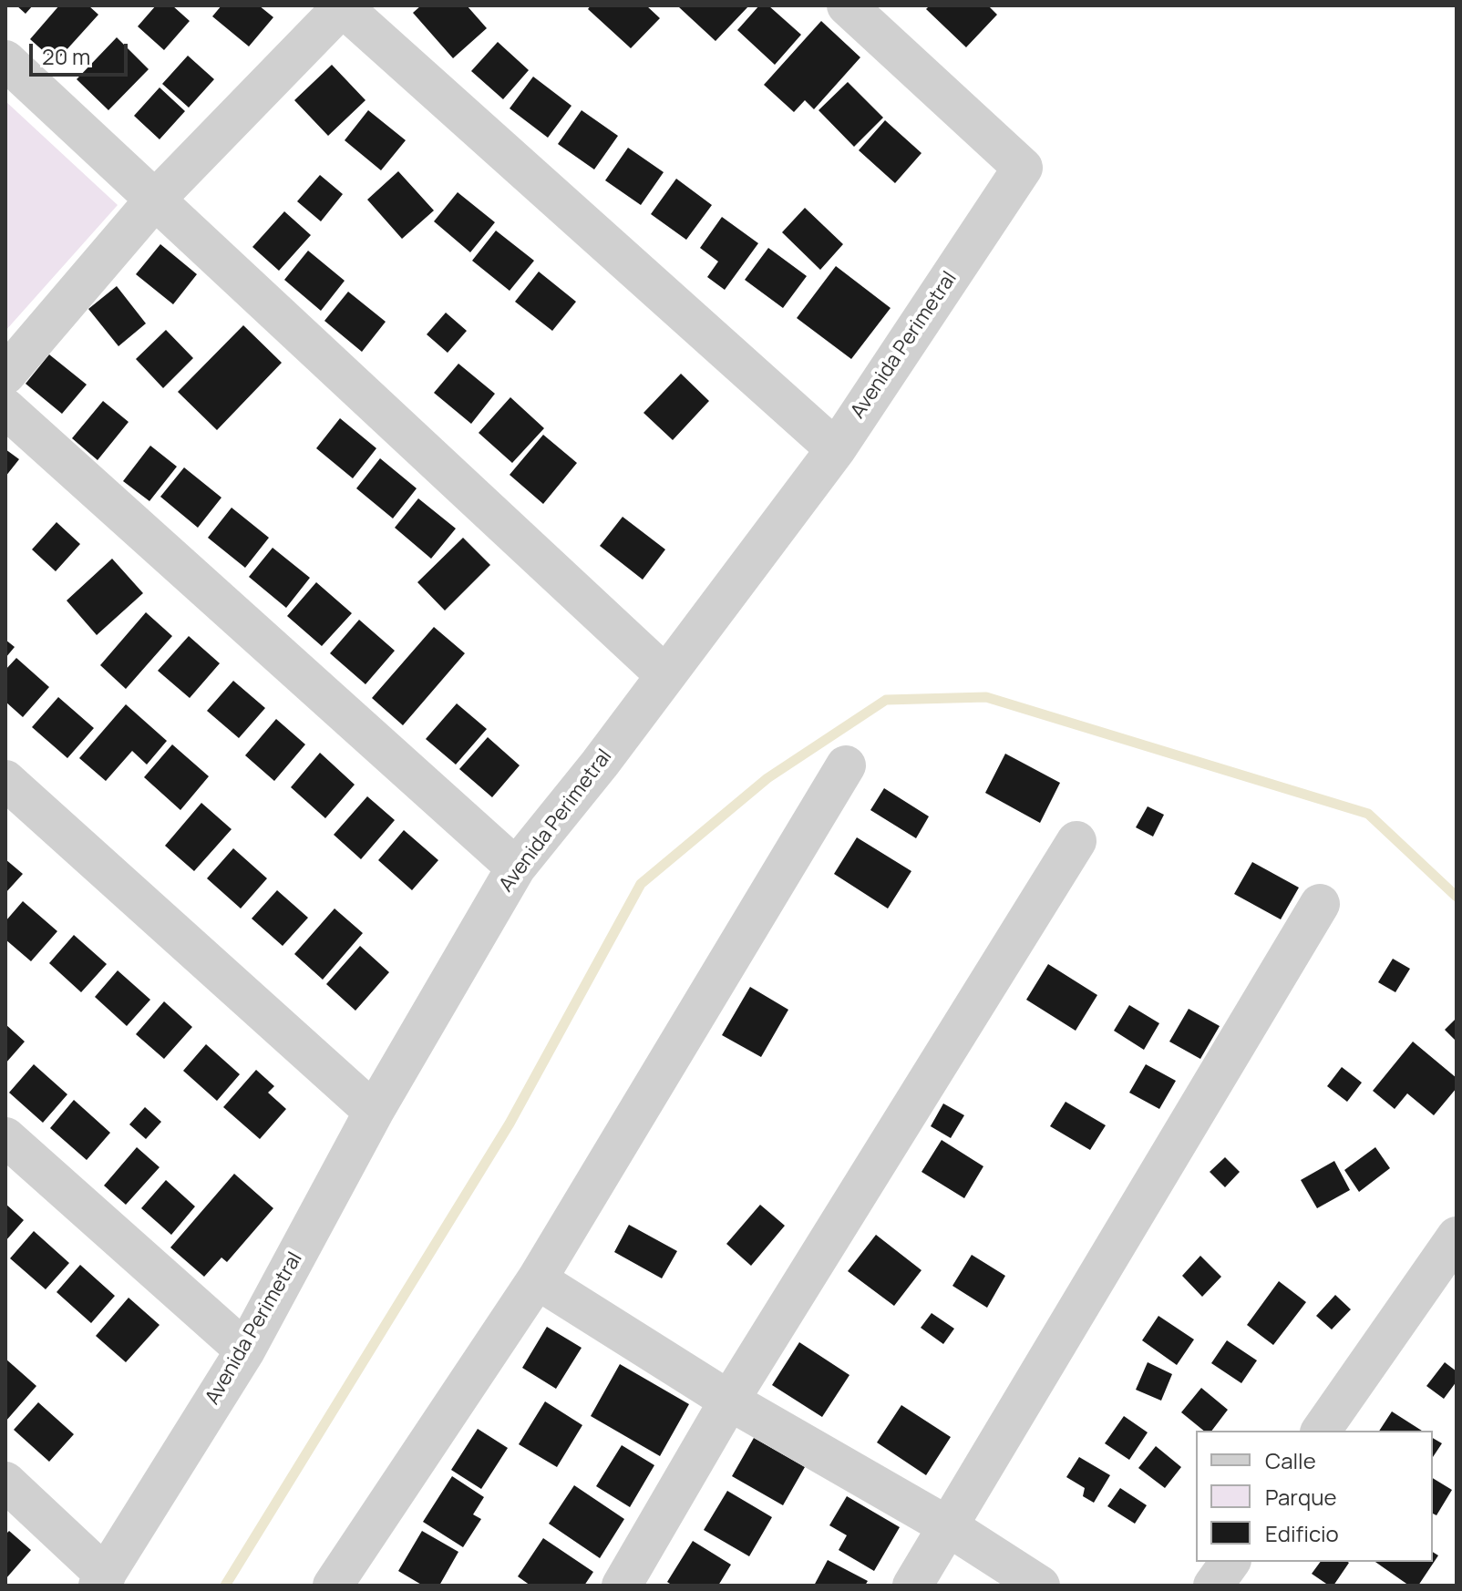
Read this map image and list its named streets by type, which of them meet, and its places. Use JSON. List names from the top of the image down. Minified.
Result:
{"streets":{"street":["Avenida Perimetral"]},"legend":["Calle","Parque","Edificio"],"scale_bar":"20 m"}
